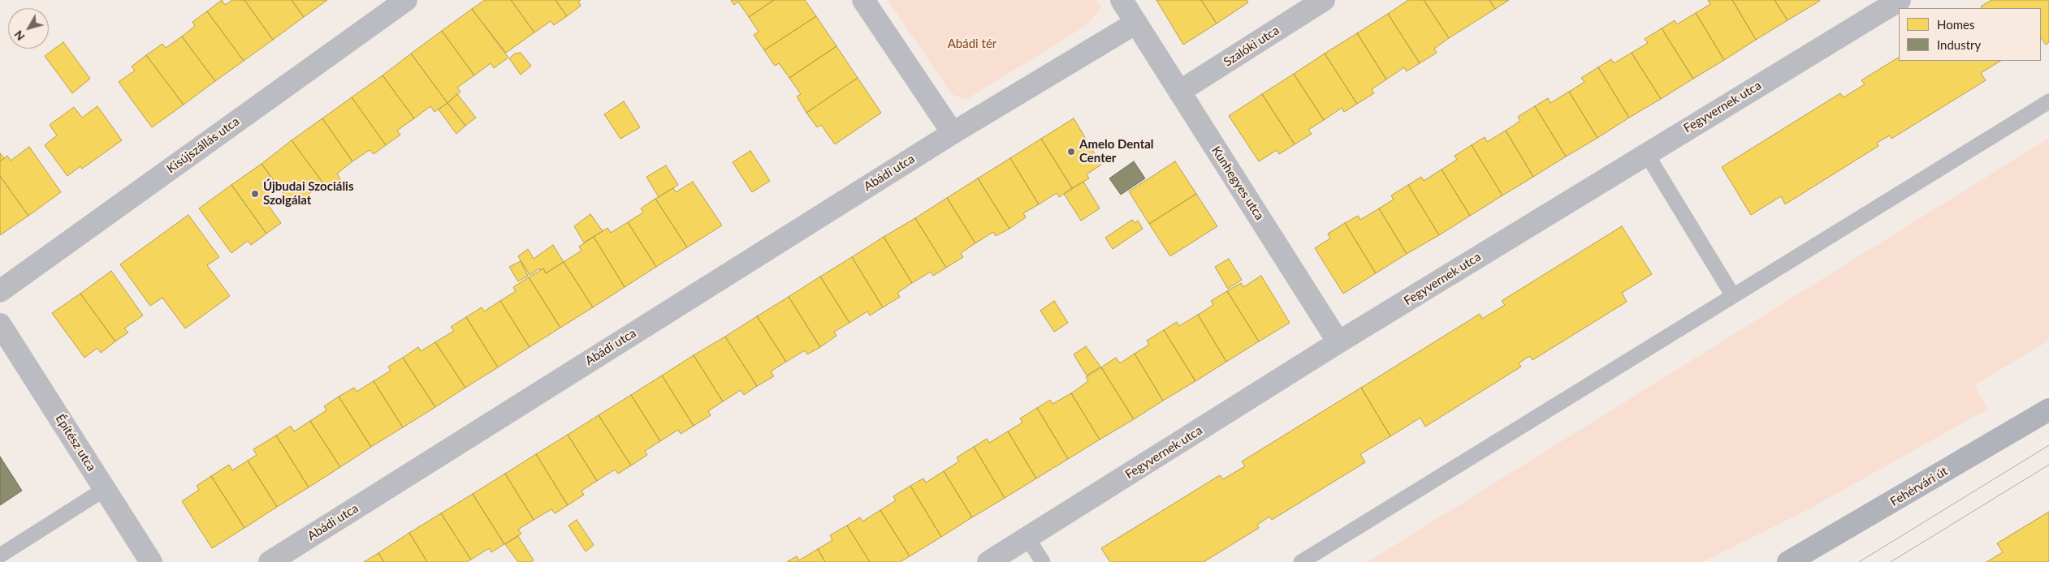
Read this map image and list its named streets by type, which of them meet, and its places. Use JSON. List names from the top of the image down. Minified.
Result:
{"streets":{"street":["Szalóki utca","Fegyvernek utca","Kisújszállás utca","Abádi utca","Kunhegyes utca","Építész utca","Fehérvári út"]},"crossings":[["Szalóki utca","Kunhegyes utca"],["Fegyvernek utca","Kunhegyes utca"]],"parks":["Abádi tér"],"places":["Amelo Dental Center","Újbudai Szociális Szolgálat"],"legend":["Homes","Industry"],"north":"bottom left"}
